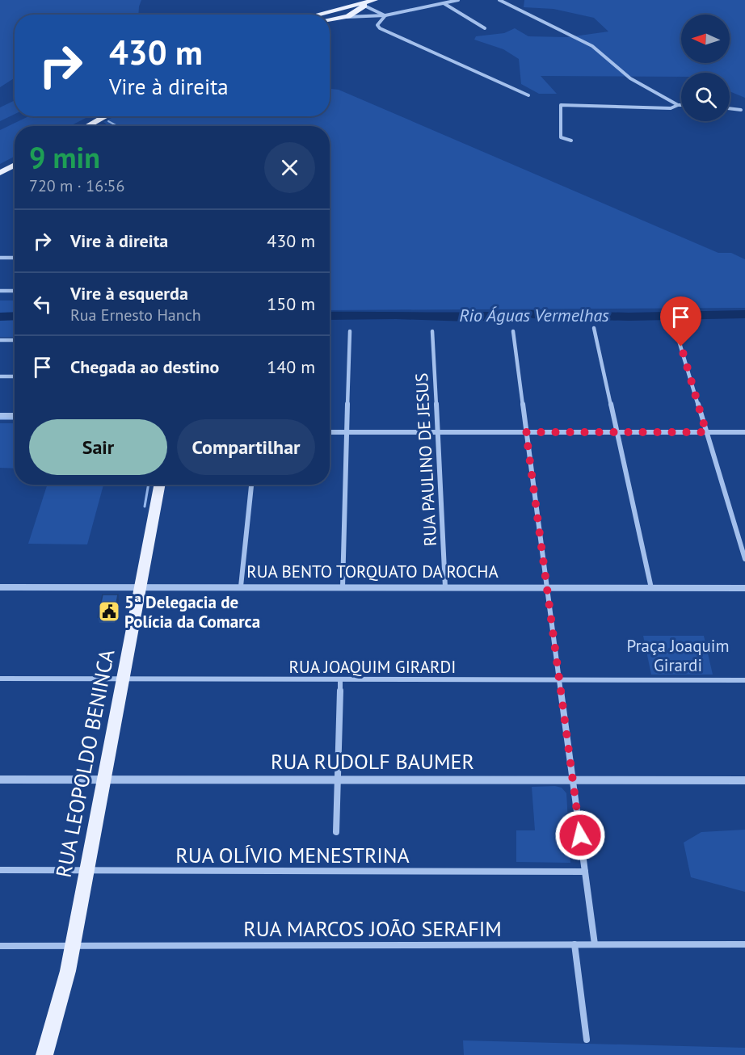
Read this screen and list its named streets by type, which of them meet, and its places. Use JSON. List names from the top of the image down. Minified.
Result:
{"streets":{"main road":["RUA LEOPOLDO BENINCA"],"street":["RUA PAULINO DE JESUS","RUA BENTO TORQUATO DA ROCHA","RUA JOAQUIM GIRARDI","RUA RUDOLF BAUMER","RUA OLÍVIO MENESTRINA","RUA MARCOS JOÃO SERAFIM"]},"crossings":[["RUA PAULINO DE JESUS","RUA BENTO TORQUATO DA ROCHA"],["RUA BENTO TORQUATO DA ROCHA","RUA LEOPOLDO BENINCA"],["RUA JOAQUIM GIRARDI","RUA LEOPOLDO BENINCA"],["RUA RUDOLF BAUMER","RUA LEOPOLDO BENINCA"],["RUA LEOPOLDO BENINCA","RUA OLÍVIO MENESTRINA"],["RUA LEOPOLDO BENINCA","RUA MARCOS JOÃO SERAFIM"]],"water":["Rio Águas Vermelhas"],"parks":["Praça Joaquim Girardi"],"places":{"public building":["5ª Delegacia de Polícia da Comarca"]},"north":"left","page":{"turn":["430 m","Vire à direita"],"heading":["9 min","720 m · 16:56"],"list":[{"name":"Vire à direita","value":"430 m"},{"name":"Vire à esquerda","note":"Rua Ernesto Hanch","value":"150 m"},{"name":"Chegada ao destino","value":"140 m"}],"buttons":["Sair","Compartilhar"]}}
